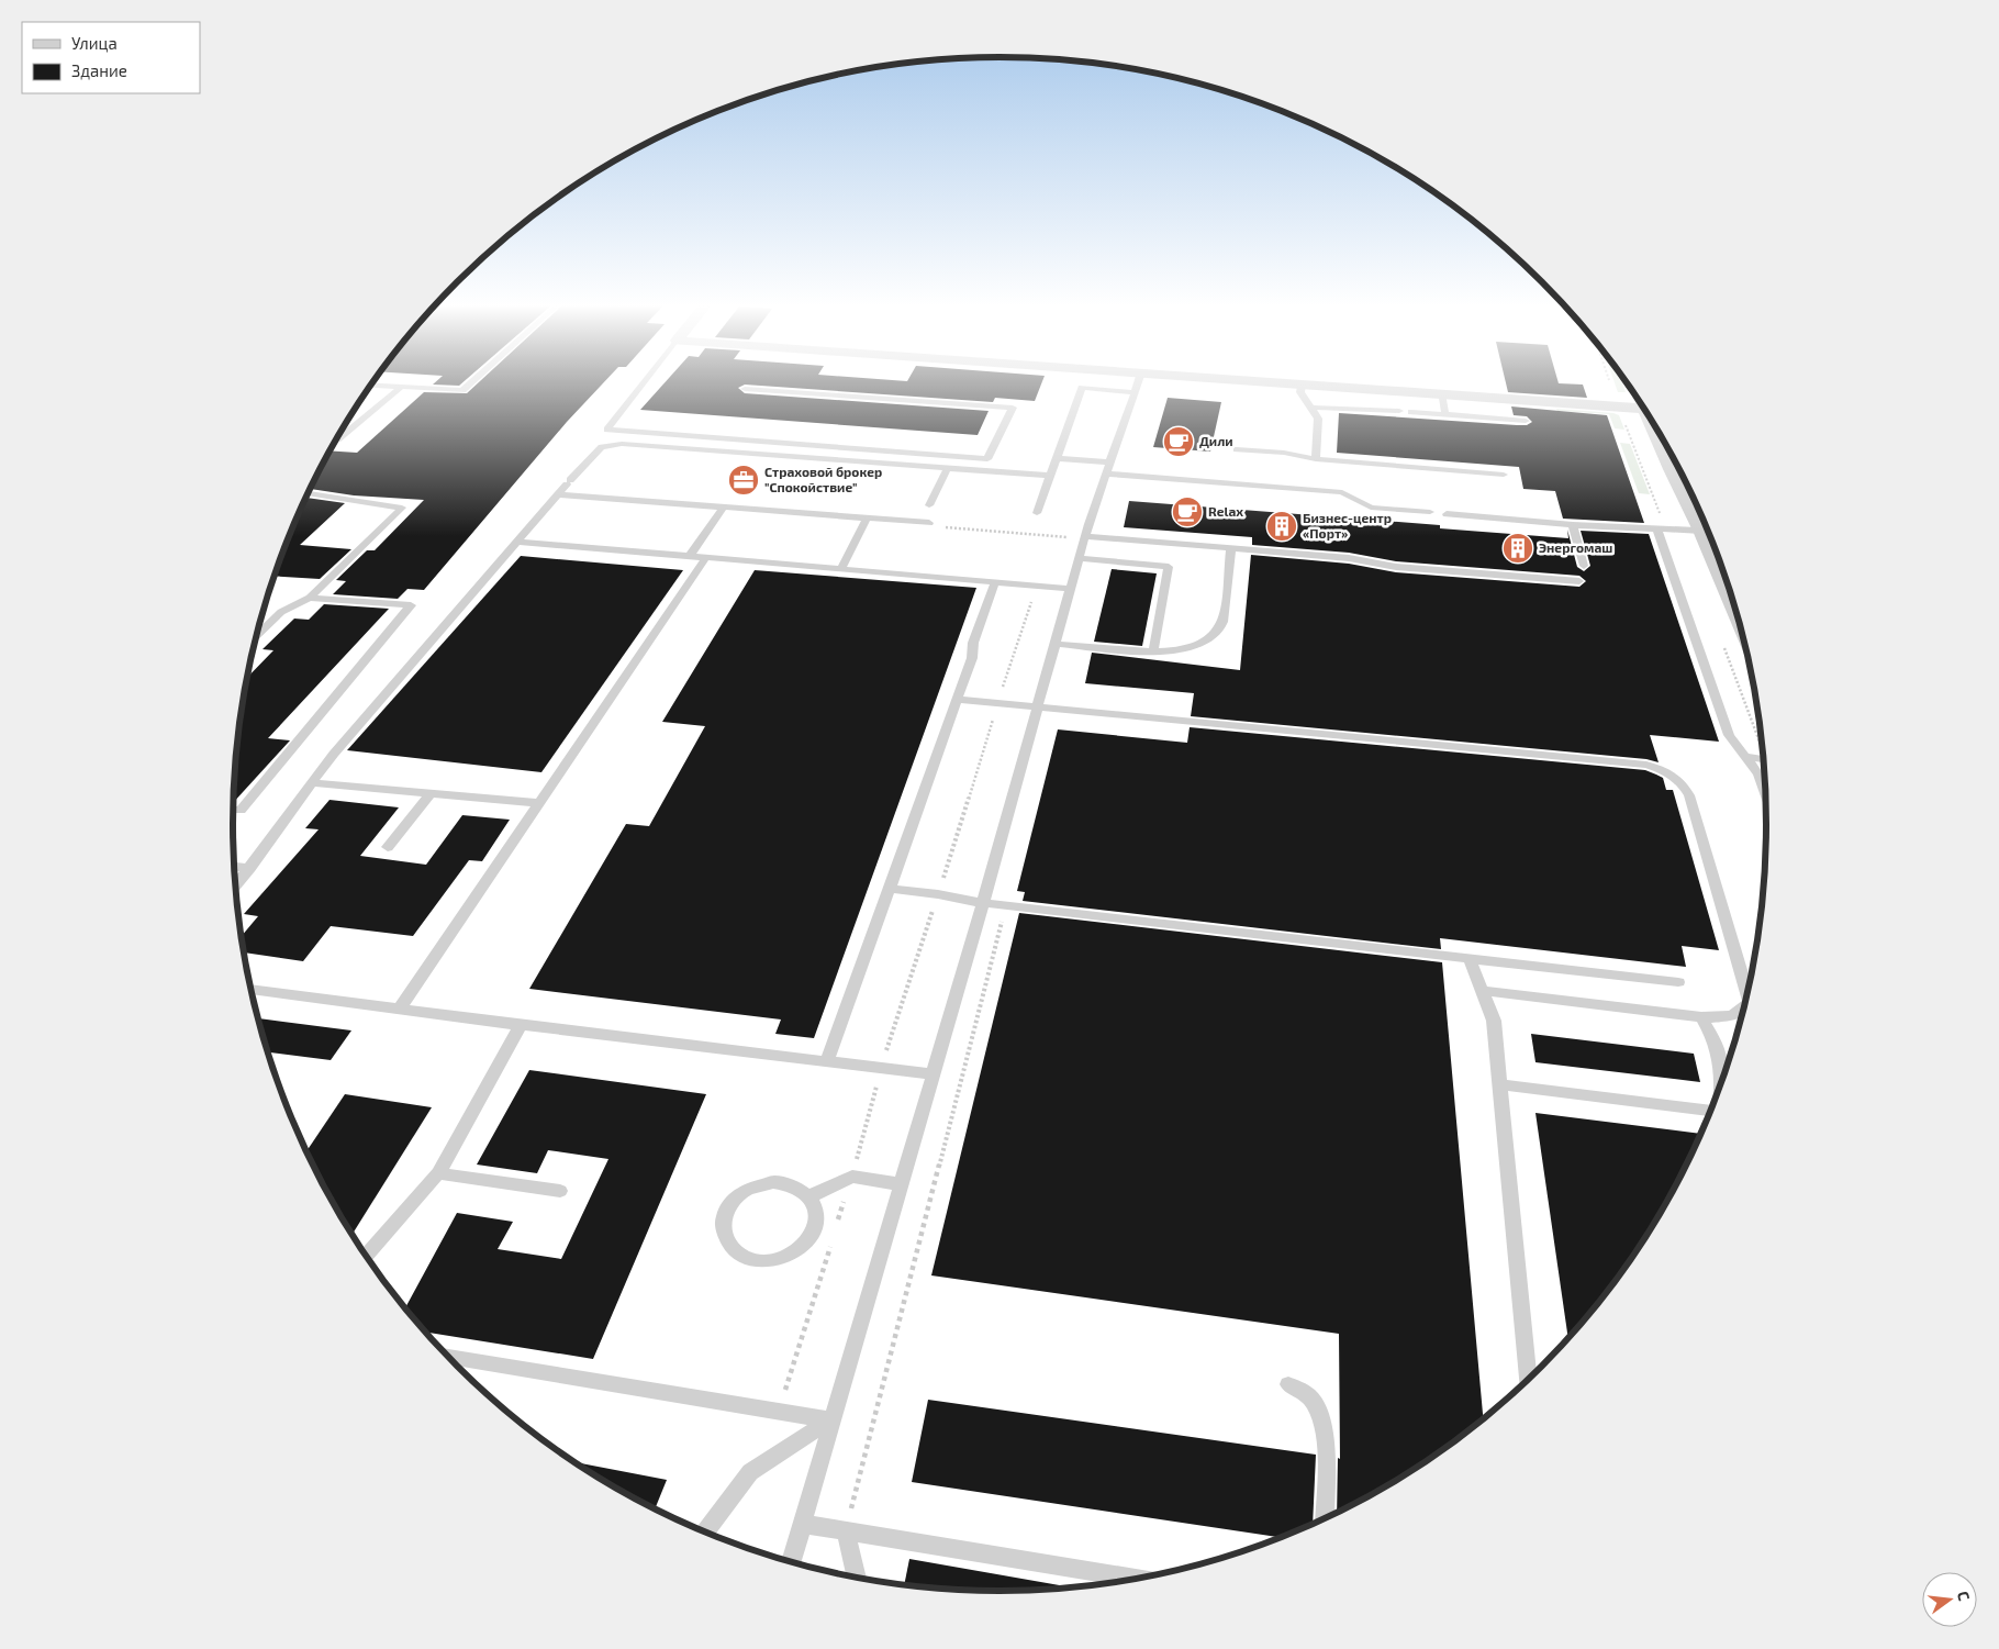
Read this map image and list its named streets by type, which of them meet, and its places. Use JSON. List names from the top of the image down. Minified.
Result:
{"places":{"cafe":["Дили","Relax"],"office":["Страховой брокер \"Спокойствие\""],"building":["Бизнес-центр «Порт»","Энергомаш"]},"legend":["Улица","Здание"],"north":"right"}
